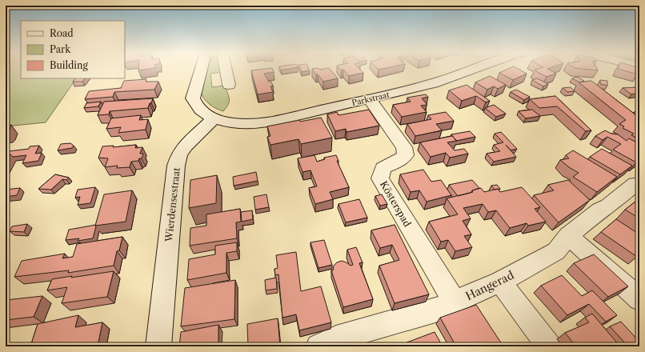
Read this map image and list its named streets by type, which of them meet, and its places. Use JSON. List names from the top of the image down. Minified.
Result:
{"streets":{"street":["Parkstraat","Kösterspad","Wierdensestraat","Hangerad"]},"crossings":[["Parkstraat","Kösterspad"],["Parkstraat","Wierdensestraat"],["Kösterspad","Hangerad"]],"legend":["Road","Park","Building"]}
